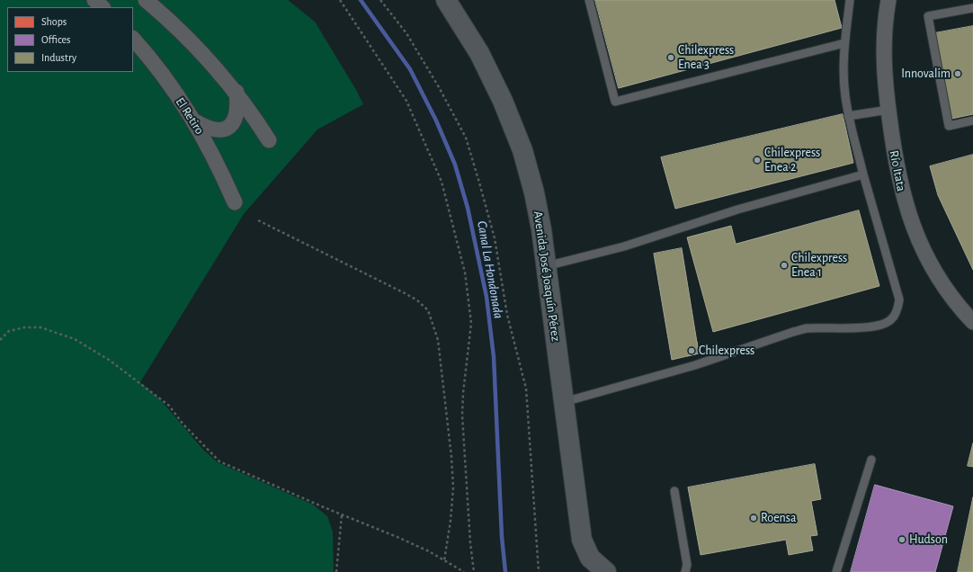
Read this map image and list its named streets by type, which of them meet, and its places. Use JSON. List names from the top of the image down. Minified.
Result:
{"streets":{"main road":["Avenida José Joaquín Pérez"],"street":["El Retiro","Río Itata"]},"water":["Canal La Hondonada"],"places":["Chilexpress Enea 3","Innovalim","Chilexpress Enea 2","Chilexpress Enea 1","Chilexpress","Roensa","Hudson"],"legend":["Shops","Offices","Industry"]}
